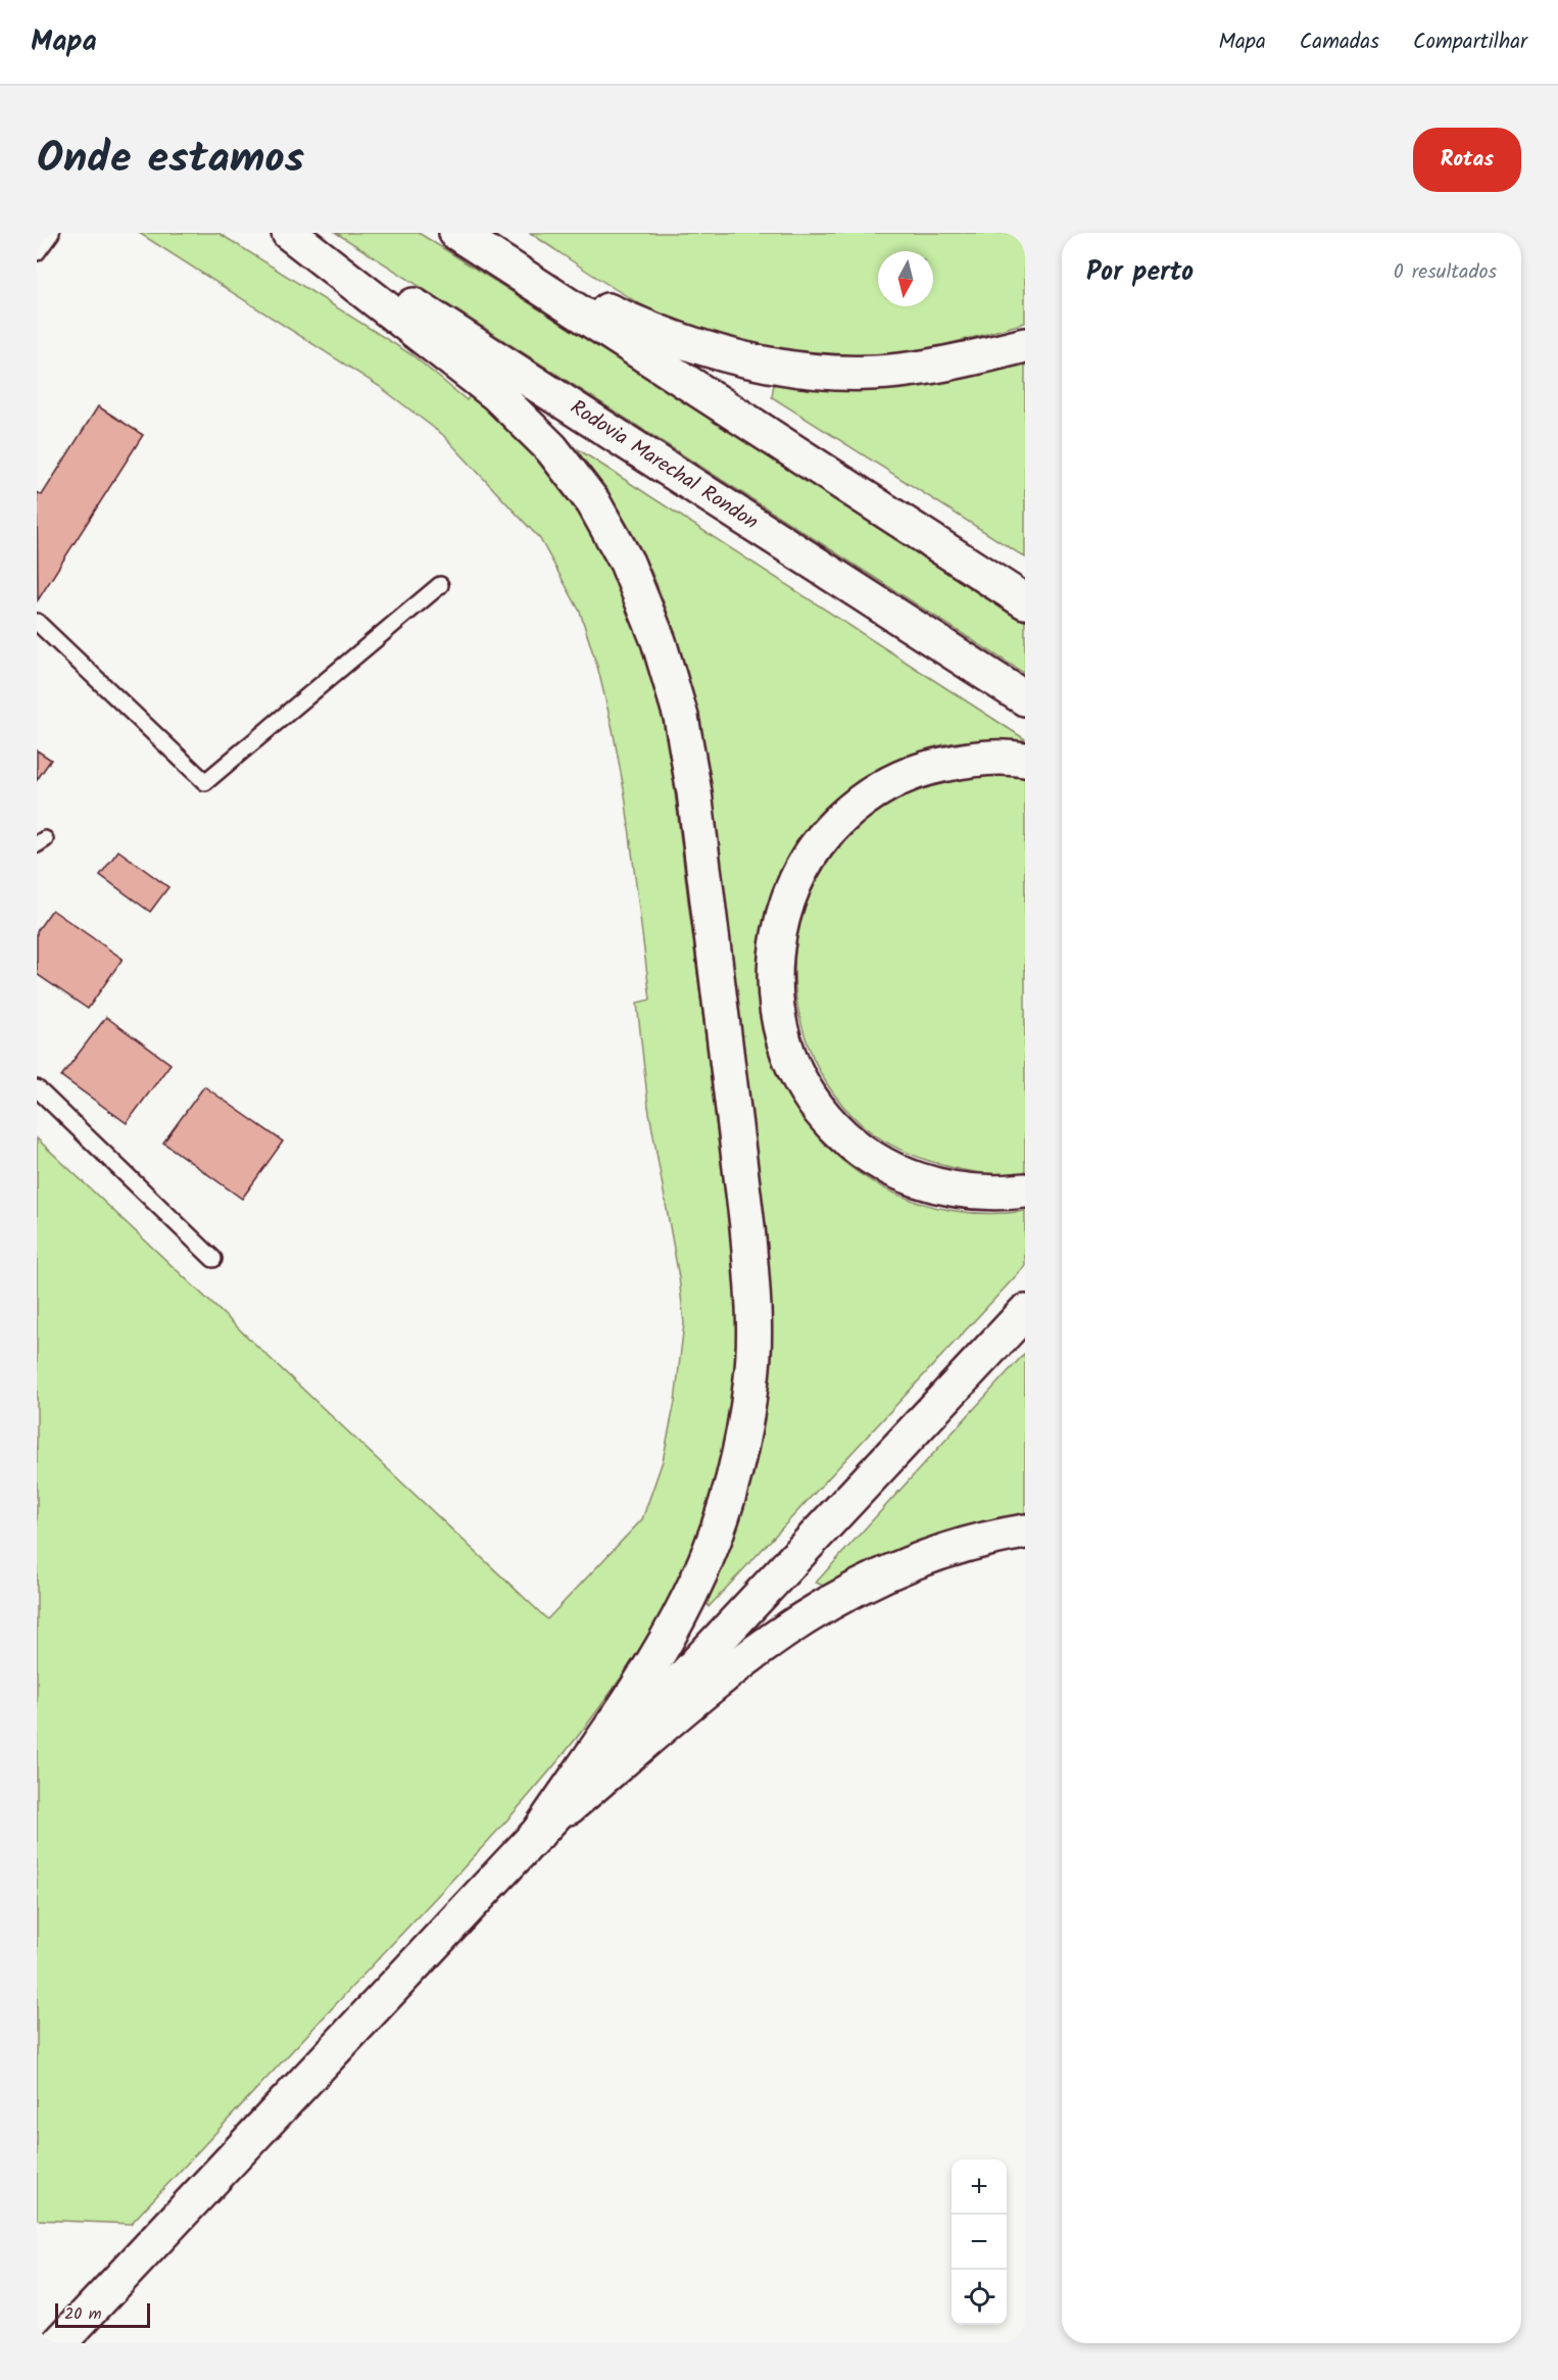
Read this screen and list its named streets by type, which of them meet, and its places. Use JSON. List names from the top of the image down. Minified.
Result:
{"streets":{"highway":["Rodovia Marechal Rondon"]},"scale_bar":"20 m","north":"bottom","page":{"header":"Mapa","nav":["Mapa","Camadas","Compartilhar"],"title":"Onde estamos","buttons":"Rotas","heading":["Por perto","0 resultados"],"map_buttons":["+","−"],"scale":"20 m"}}
